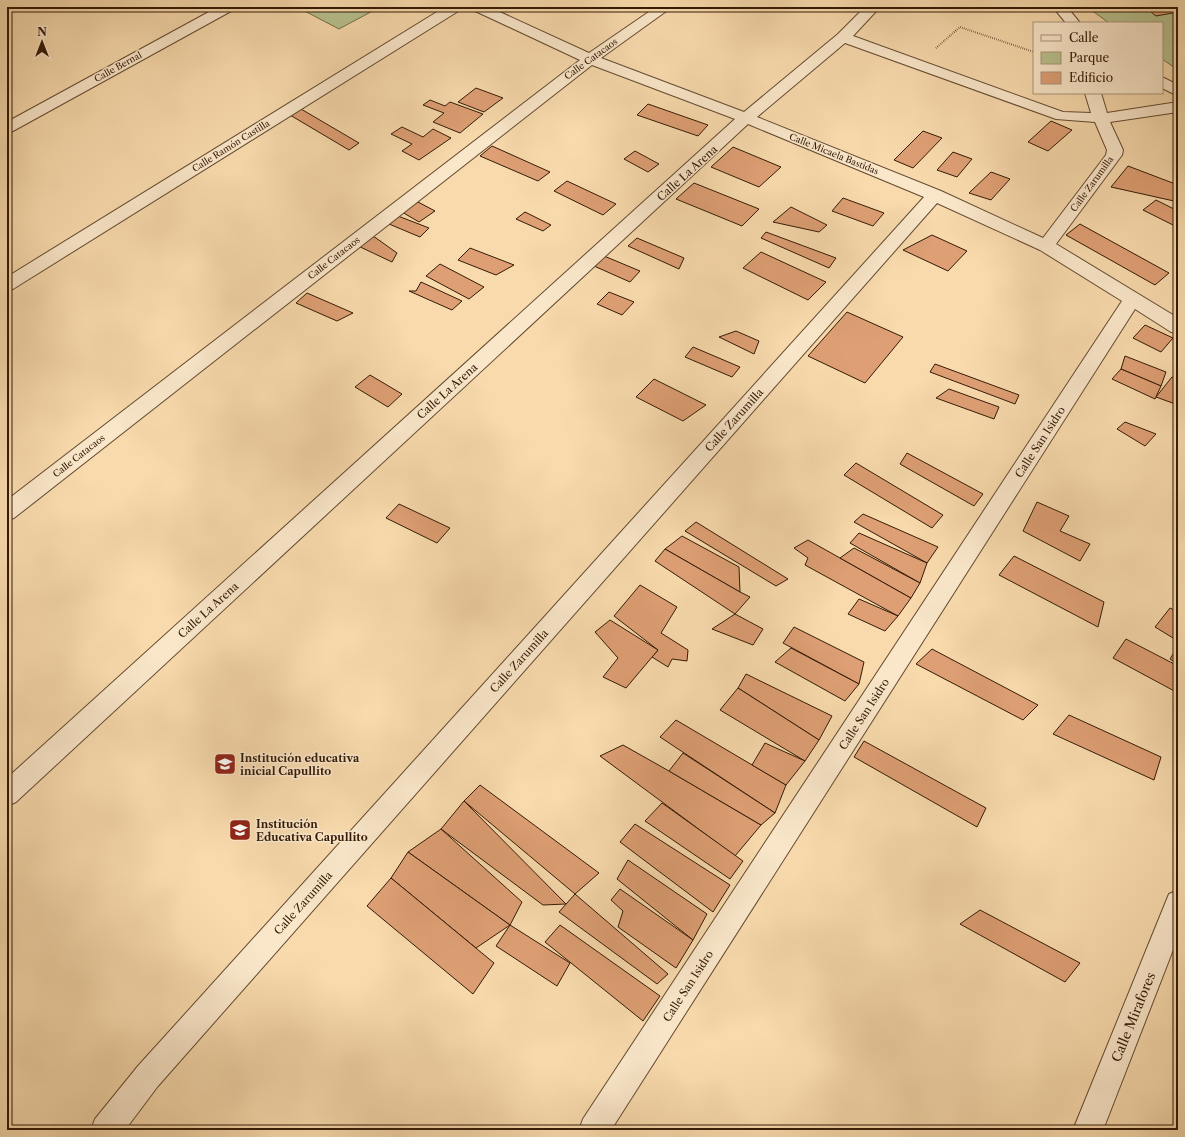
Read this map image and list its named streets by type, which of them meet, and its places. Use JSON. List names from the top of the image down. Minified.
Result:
{"streets":{"street":["Calle Catacaos","Calle Bernal","Calle Ramón Castilla","Calle Micaela Bastidas","Calle La Arena","Calle Zarumilla","Calle San Isidro","Calle Mirafores"]},"crossings":[["Calle Catacaos","Calle Micaela Bastidas"],["Calle Micaela Bastidas","Calle La Arena"],["Calle Micaela Bastidas","Calle Zarumilla"],["Calle Micaela Bastidas","Calle San Isidro"]],"places":{"school or university":["Institución educativa inicial Capullito","Institución Educativa Capullito"]},"legend":["Calle","Parque","Edificio"],"north":"top"}
